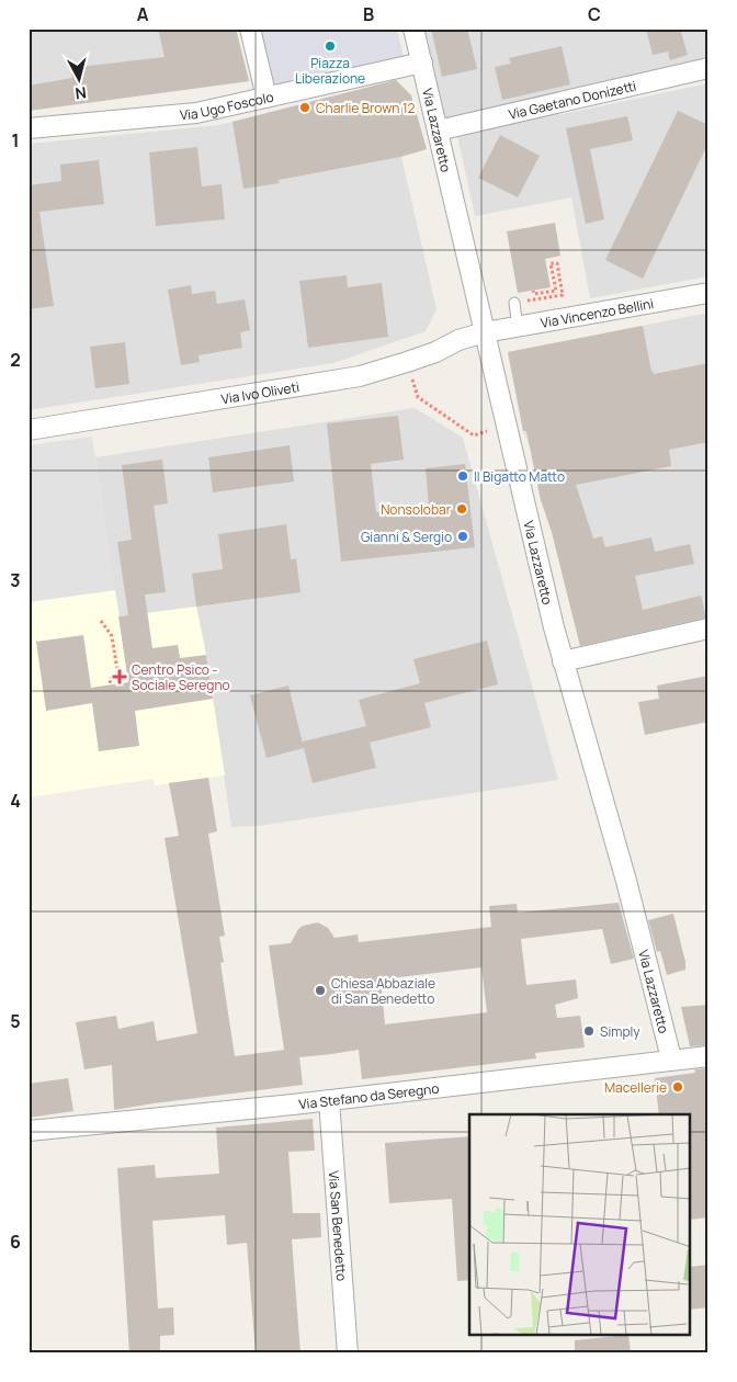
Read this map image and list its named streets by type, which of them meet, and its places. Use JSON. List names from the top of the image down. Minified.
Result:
{"streets":{"street":["Via Gaetano Donizetti","Via Ugo Foscolo","Via Lazzaretto","Via Vincenzo Bellini","Via Ivo Oliveti","Via Stefano da Seregno","Via San Benedetto"]},"crossings":[["Via Gaetano Donizetti","Via Lazzaretto"],["Via Ugo Foscolo","Via Lazzaretto"],["Via Lazzaretto","Via Vincenzo Bellini"],["Via Lazzaretto","Via Ivo Oliveti"],["Via Lazzaretto","Via Stefano da Seregno"],["Via Vincenzo Bellini","Via Ivo Oliveti"],["Via Stefano da Seregno","Via San Benedetto"]],"places":{"other":["Piazza Liberazione","Charlie Brown 12","Il Bigatto Matto","Nonsolobar","Gianni & Sergio","Chiesa Abbaziale di San Benedetto","Simply","Macellerie"],"health":["Centro Psico - Sociale Seregno"]},"north":"bottom","grid":{"columns":["A","B","C"],"rows":["1","2","3","4","5","6"]}}
